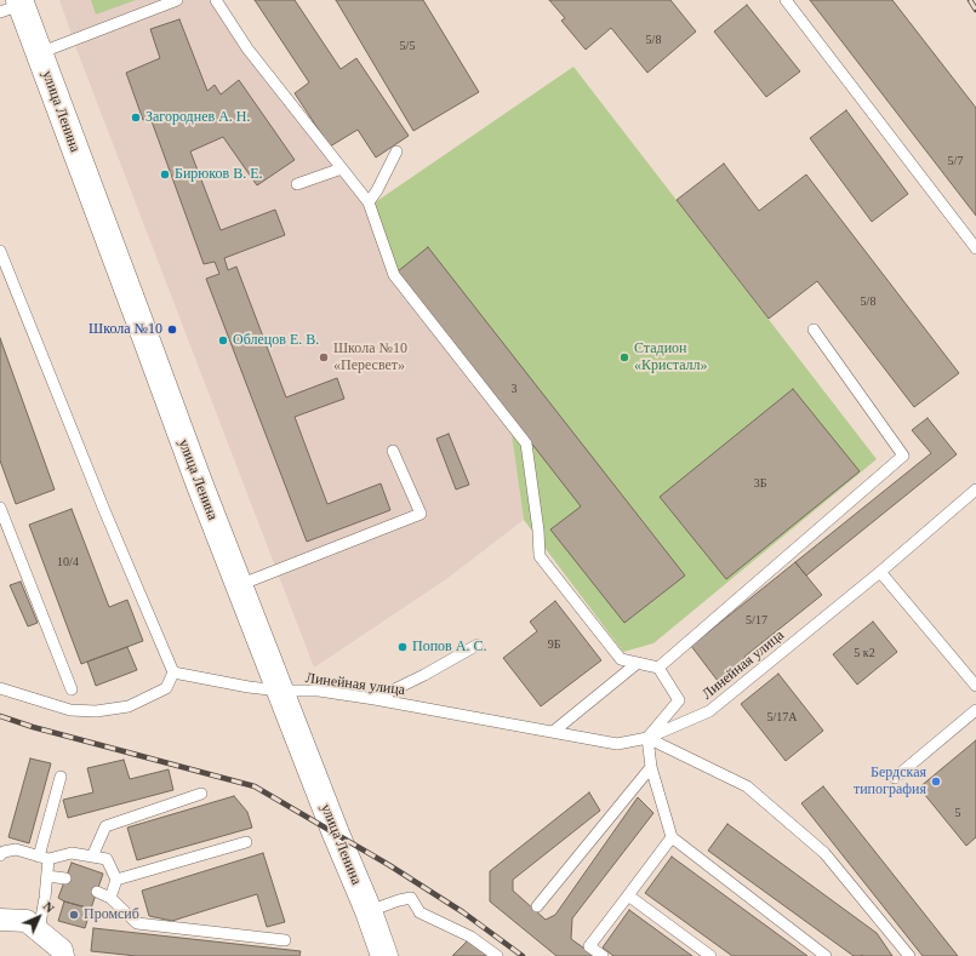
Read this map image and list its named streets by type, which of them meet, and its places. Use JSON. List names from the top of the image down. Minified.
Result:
{"streets":{"street":["улица Ленина"],"lane":["Линейная улица"]},"crossings":[["улица Ленина","Линейная улица"]],"places":["Загороднев А. Н.","Бирюков В. Е.","Школа №10","Облецов Е. В.","Школа №10 «Пересвет»","Стадион «Кристалл»","Попов А. С.","Бердская типография","Промсиб"],"house_numbers":["5/8","5/5","5/7","5/8","3","3Б","10/4","5/17","9Б","5 к2","5/17А","5"],"north":"top right"}
